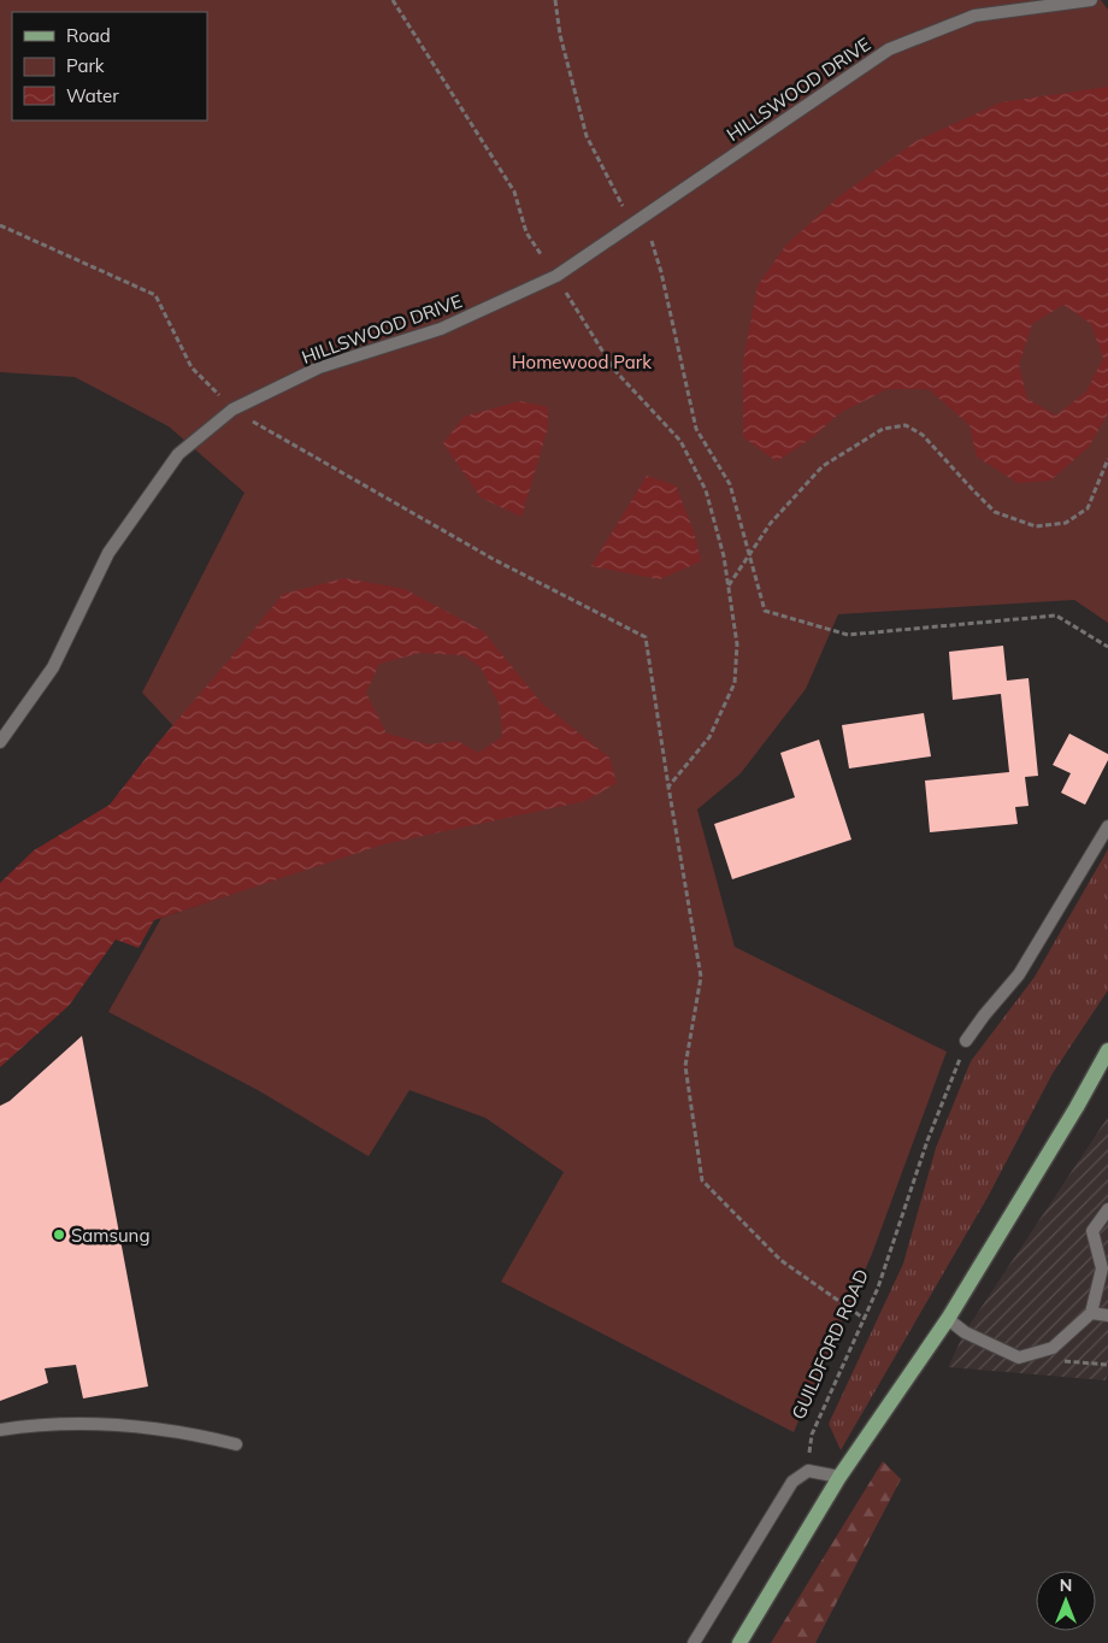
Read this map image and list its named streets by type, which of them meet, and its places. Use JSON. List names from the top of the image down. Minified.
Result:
{"streets":{"street":["HILLSWOOD DRIVE"],"path":["GUILDFORD ROAD"]},"parks":["Homewood Park"],"places":["Samsung"],"legend":["Road","Park","Water"],"north":"top"}
